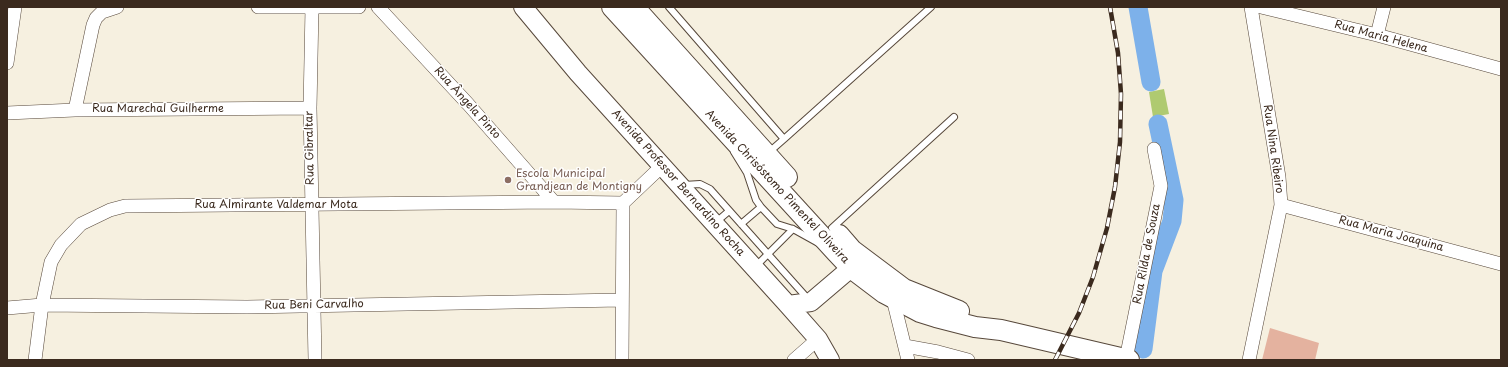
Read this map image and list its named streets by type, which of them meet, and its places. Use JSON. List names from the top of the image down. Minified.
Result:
{"streets":{"main road":["Avenida Professor Bernardino Rocha","Avenida Chrisóstomo Pimentel Oliveira"],"street":["Rua Maria Helena","Rua Ângela Pinto","Rua Marechal Guilherme","Rua Gibraltar","Rua Nina Ribeiro","Rua Almirante Valdemar Mota","Rua Maria Joaquina","Rua Rilda de Souza","Rua Beni Carvalho"]},"crossings":[["Rua Ângela Pinto","Rua Almirante Valdemar Mota"],["Rua Marechal Guilherme","Rua Gibraltar"],["Rua Gibraltar","Rua Almirante Valdemar Mota"],["Rua Gibraltar","Rua Beni Carvalho"],["Rua Nina Ribeiro","Rua Maria Joaquina"],["Rua Almirante Valdemar Mota","Rua Beni Carvalho"]],"places":["Escola Municipal Grandjean de Montigny"]}
